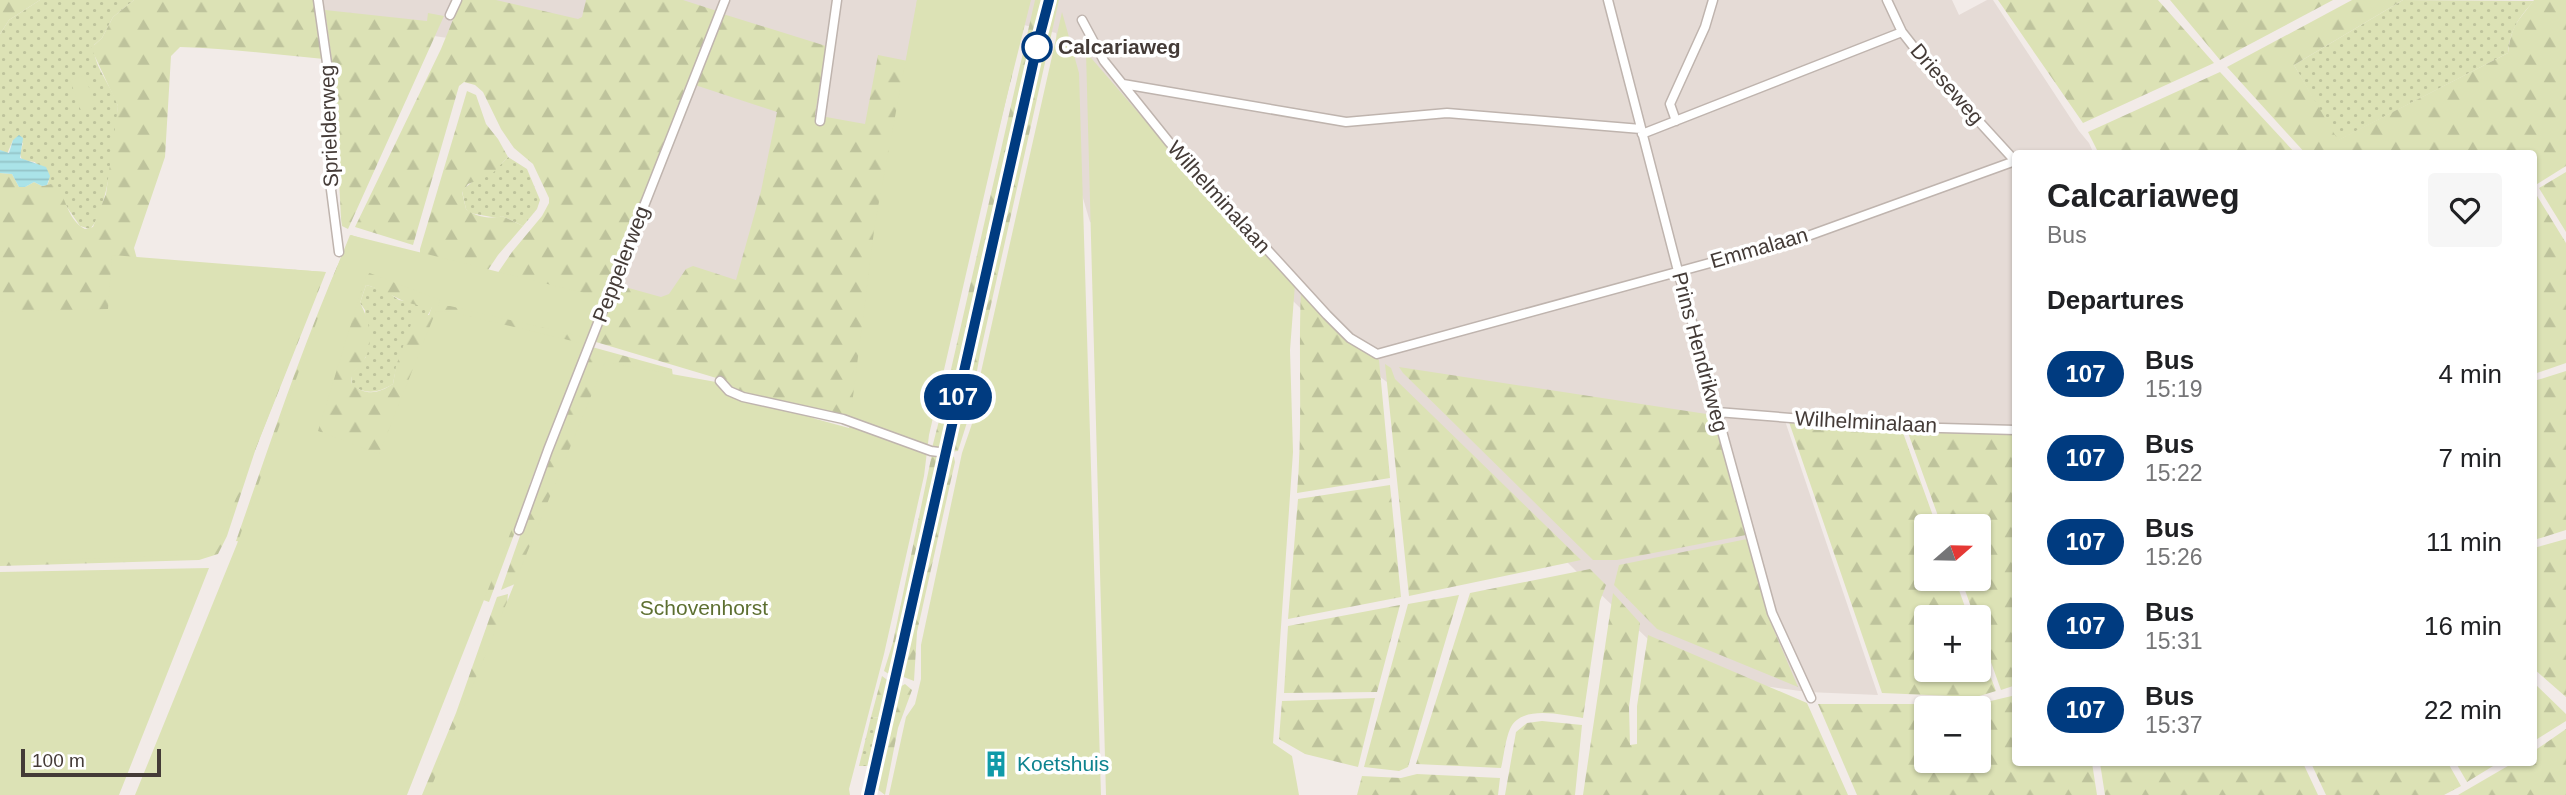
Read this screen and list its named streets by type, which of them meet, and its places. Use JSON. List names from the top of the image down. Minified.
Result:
{"streets":{"street":["Drieseweg","Sprielderweg","Wilhelminalaan","Emmalaan","Peppelerweg","Prins Hendrikweg"]},"crossings":[["Wilhelminalaan","Emmalaan"],["Wilhelminalaan","Prins Hendrikweg"],["Emmalaan","Prins Hendrikweg"]],"parks":["Schovenhorst"],"places":{"other":["Calcariaweg"],"building":["Koetshuis"]},"lines":["bus line 107"],"scale_bar":"100 m","north":"right","page":{"on_map":"107","heading":[["Calcariaweg","Bus"],"Departures"],"list":[{"mark":"107","name":"Bus","note":"15:19","value":"4 min"},{"mark":"107","name":"Bus","note":"15:22","value":"7 min"},{"mark":"107","name":"Bus","note":"15:26","value":"11 min"},{"mark":"107","name":"Bus","note":"15:31","value":"16 min"},{"mark":"107","name":"Bus","note":"15:37","value":"22 min"}],"map_buttons":["+","−"],"scale":"100 m"}}
